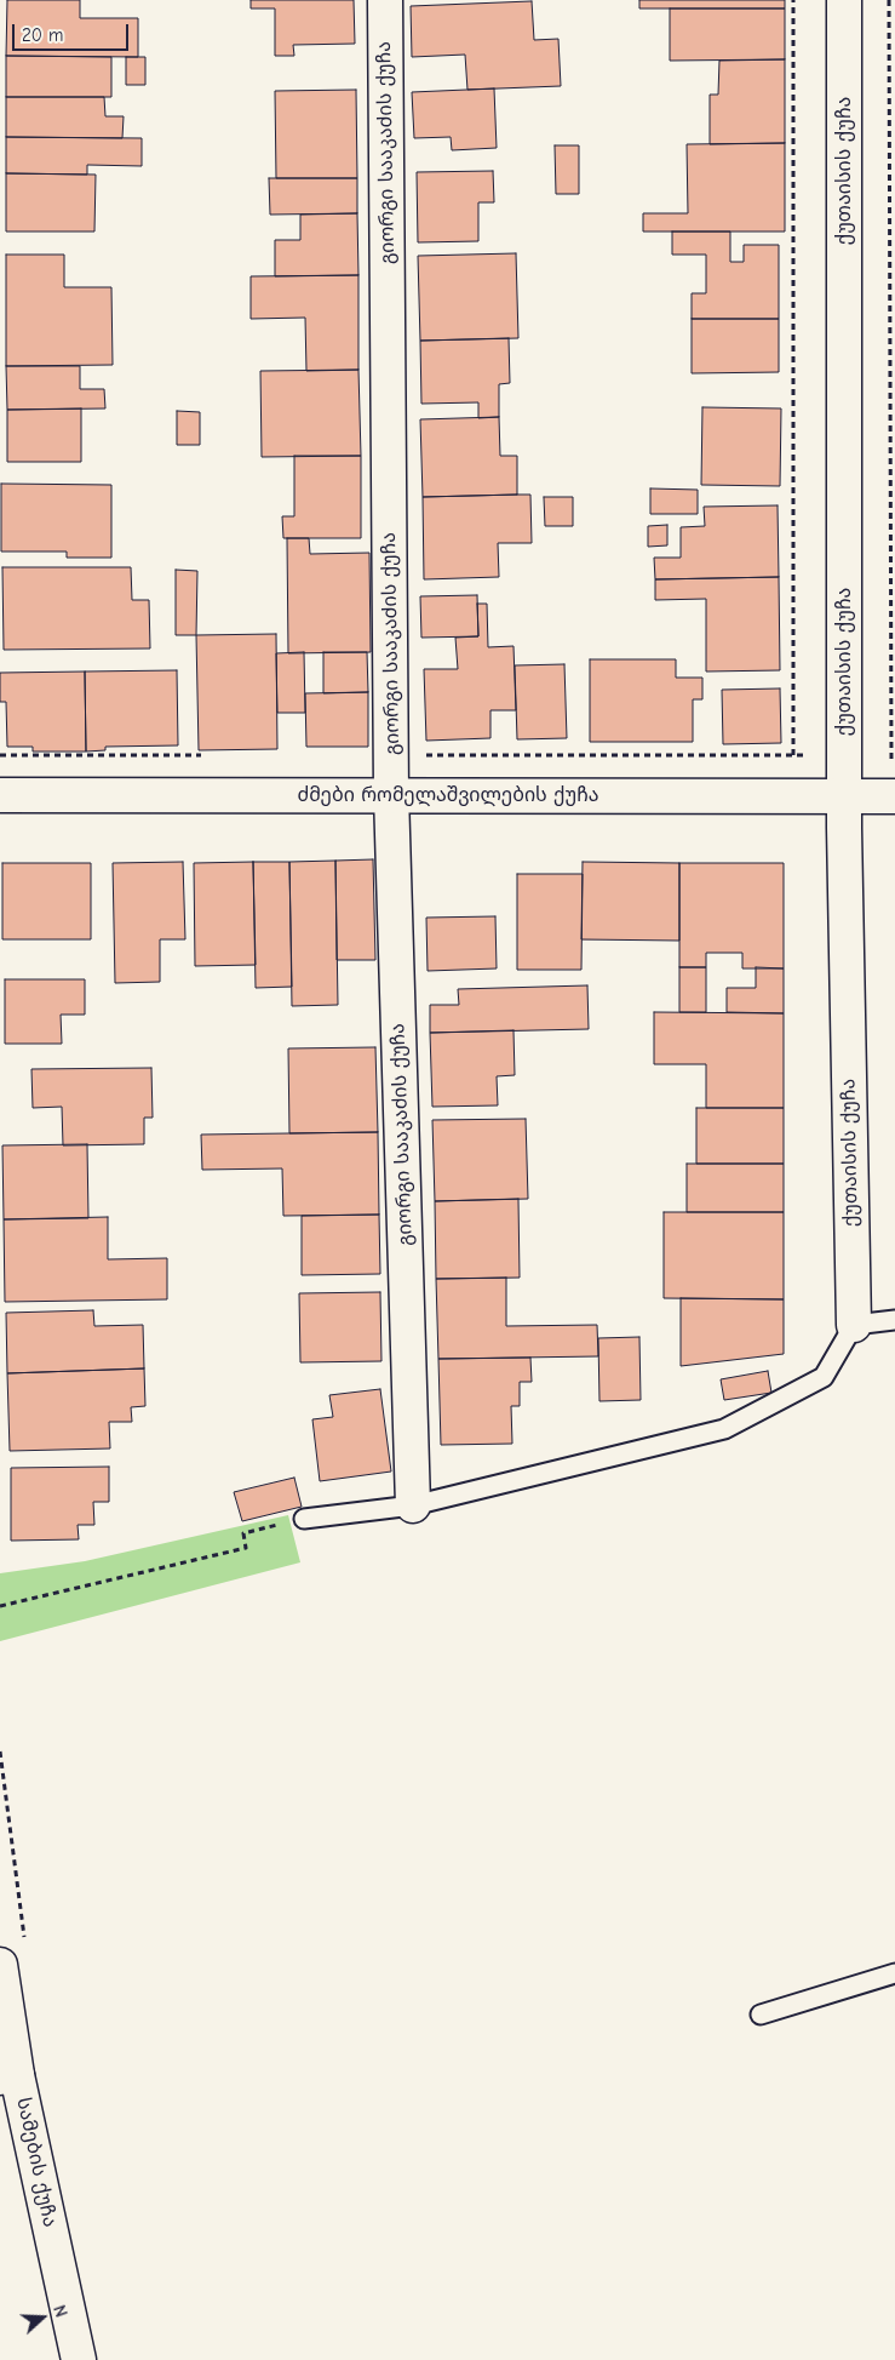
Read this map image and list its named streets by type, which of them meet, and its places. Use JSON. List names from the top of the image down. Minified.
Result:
{"streets":{"street":["გიორგი სააკაძის ქუჩა","ქუთაისის ქუჩა","ძმები რომელაშვილების ქუჩა","სამების ქუჩა"]},"crossings":[["გიორგი სააკაძის ქუჩა","ძმები რომელაშვილების ქუჩა"],["ქუთაისის ქუჩა","ძმები რომელაშვილების ქუჩა"]],"scale_bar":"20 m","north":"right"}
